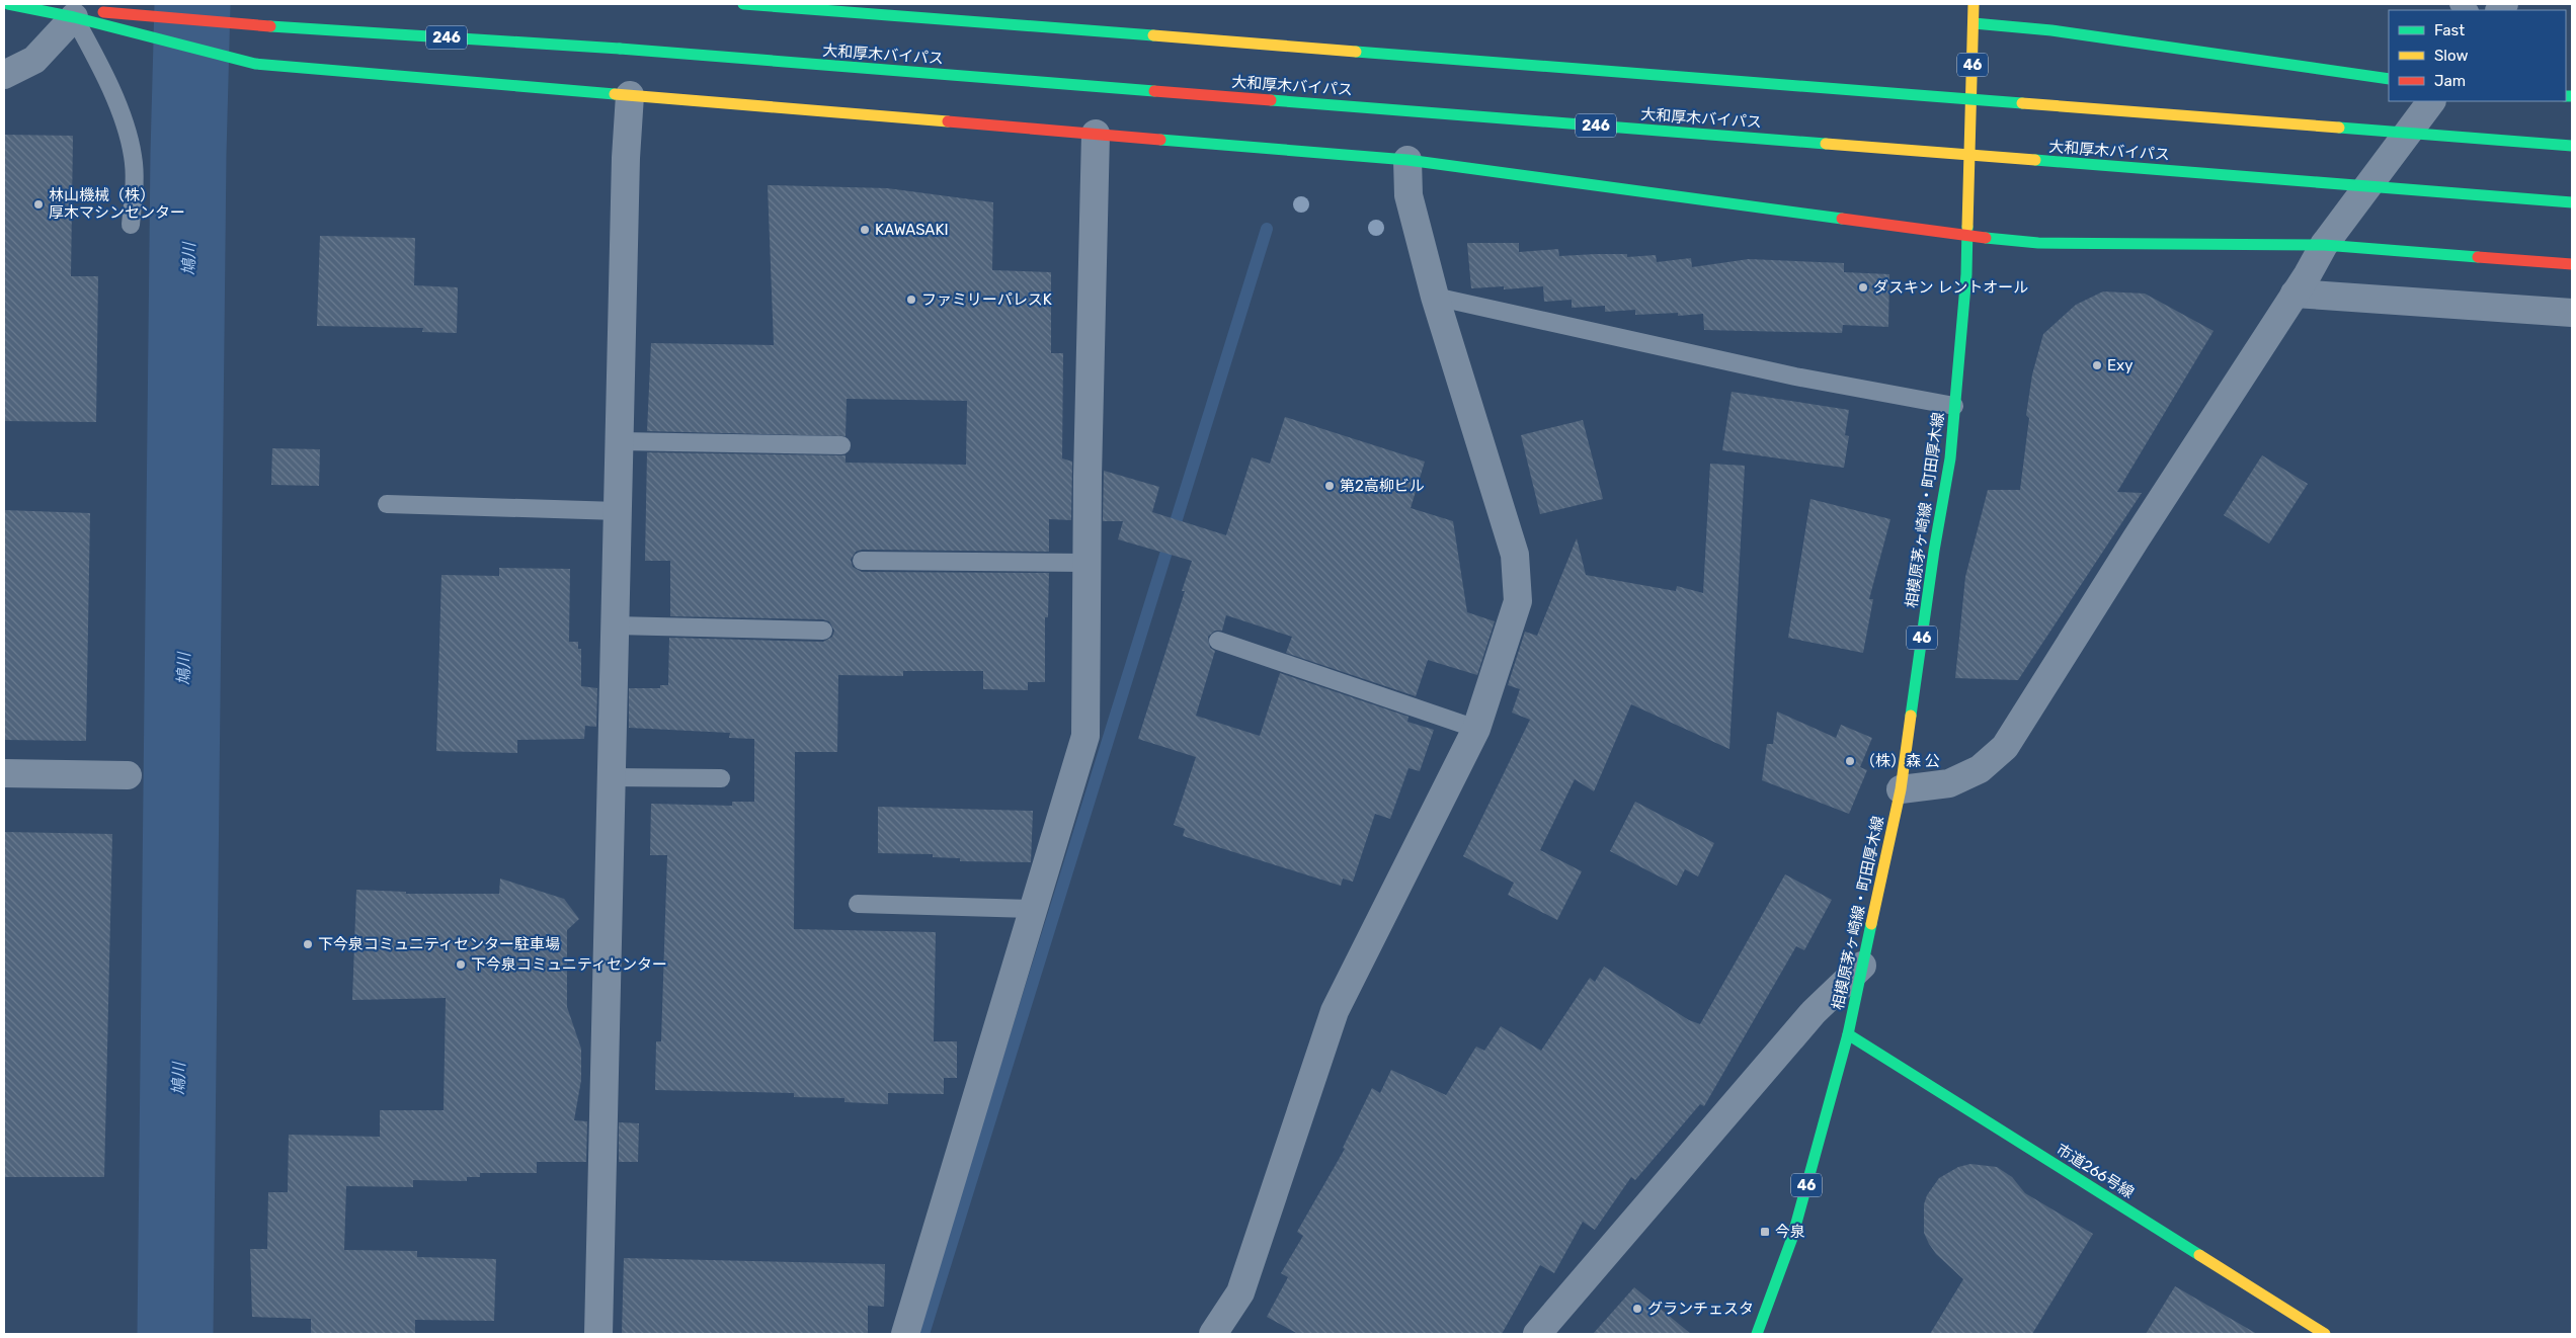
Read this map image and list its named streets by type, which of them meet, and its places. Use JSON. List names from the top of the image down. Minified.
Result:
{"streets":{"main road":["246","大和厚木バイパス","46","相模原茅ヶ崎線・町田厚木線","市道266号線"]},"crossings":[["相模原茅ヶ崎線・町田厚木線","市道266号線"]],"water":["鳩川"],"places":{"other":["林山機械（株） 厚木マシンセンター","KAWASAKI","ダスキン レントオール","ファミリーパレスK","Exy","第2高柳ビル","（株）森 公","下今泉コミュニティセンター駐車場","下今泉コミュニティセンター","グランチェスタ"],"transit":["今泉"]},"legend":["Fast","Slow","Jam"]}
